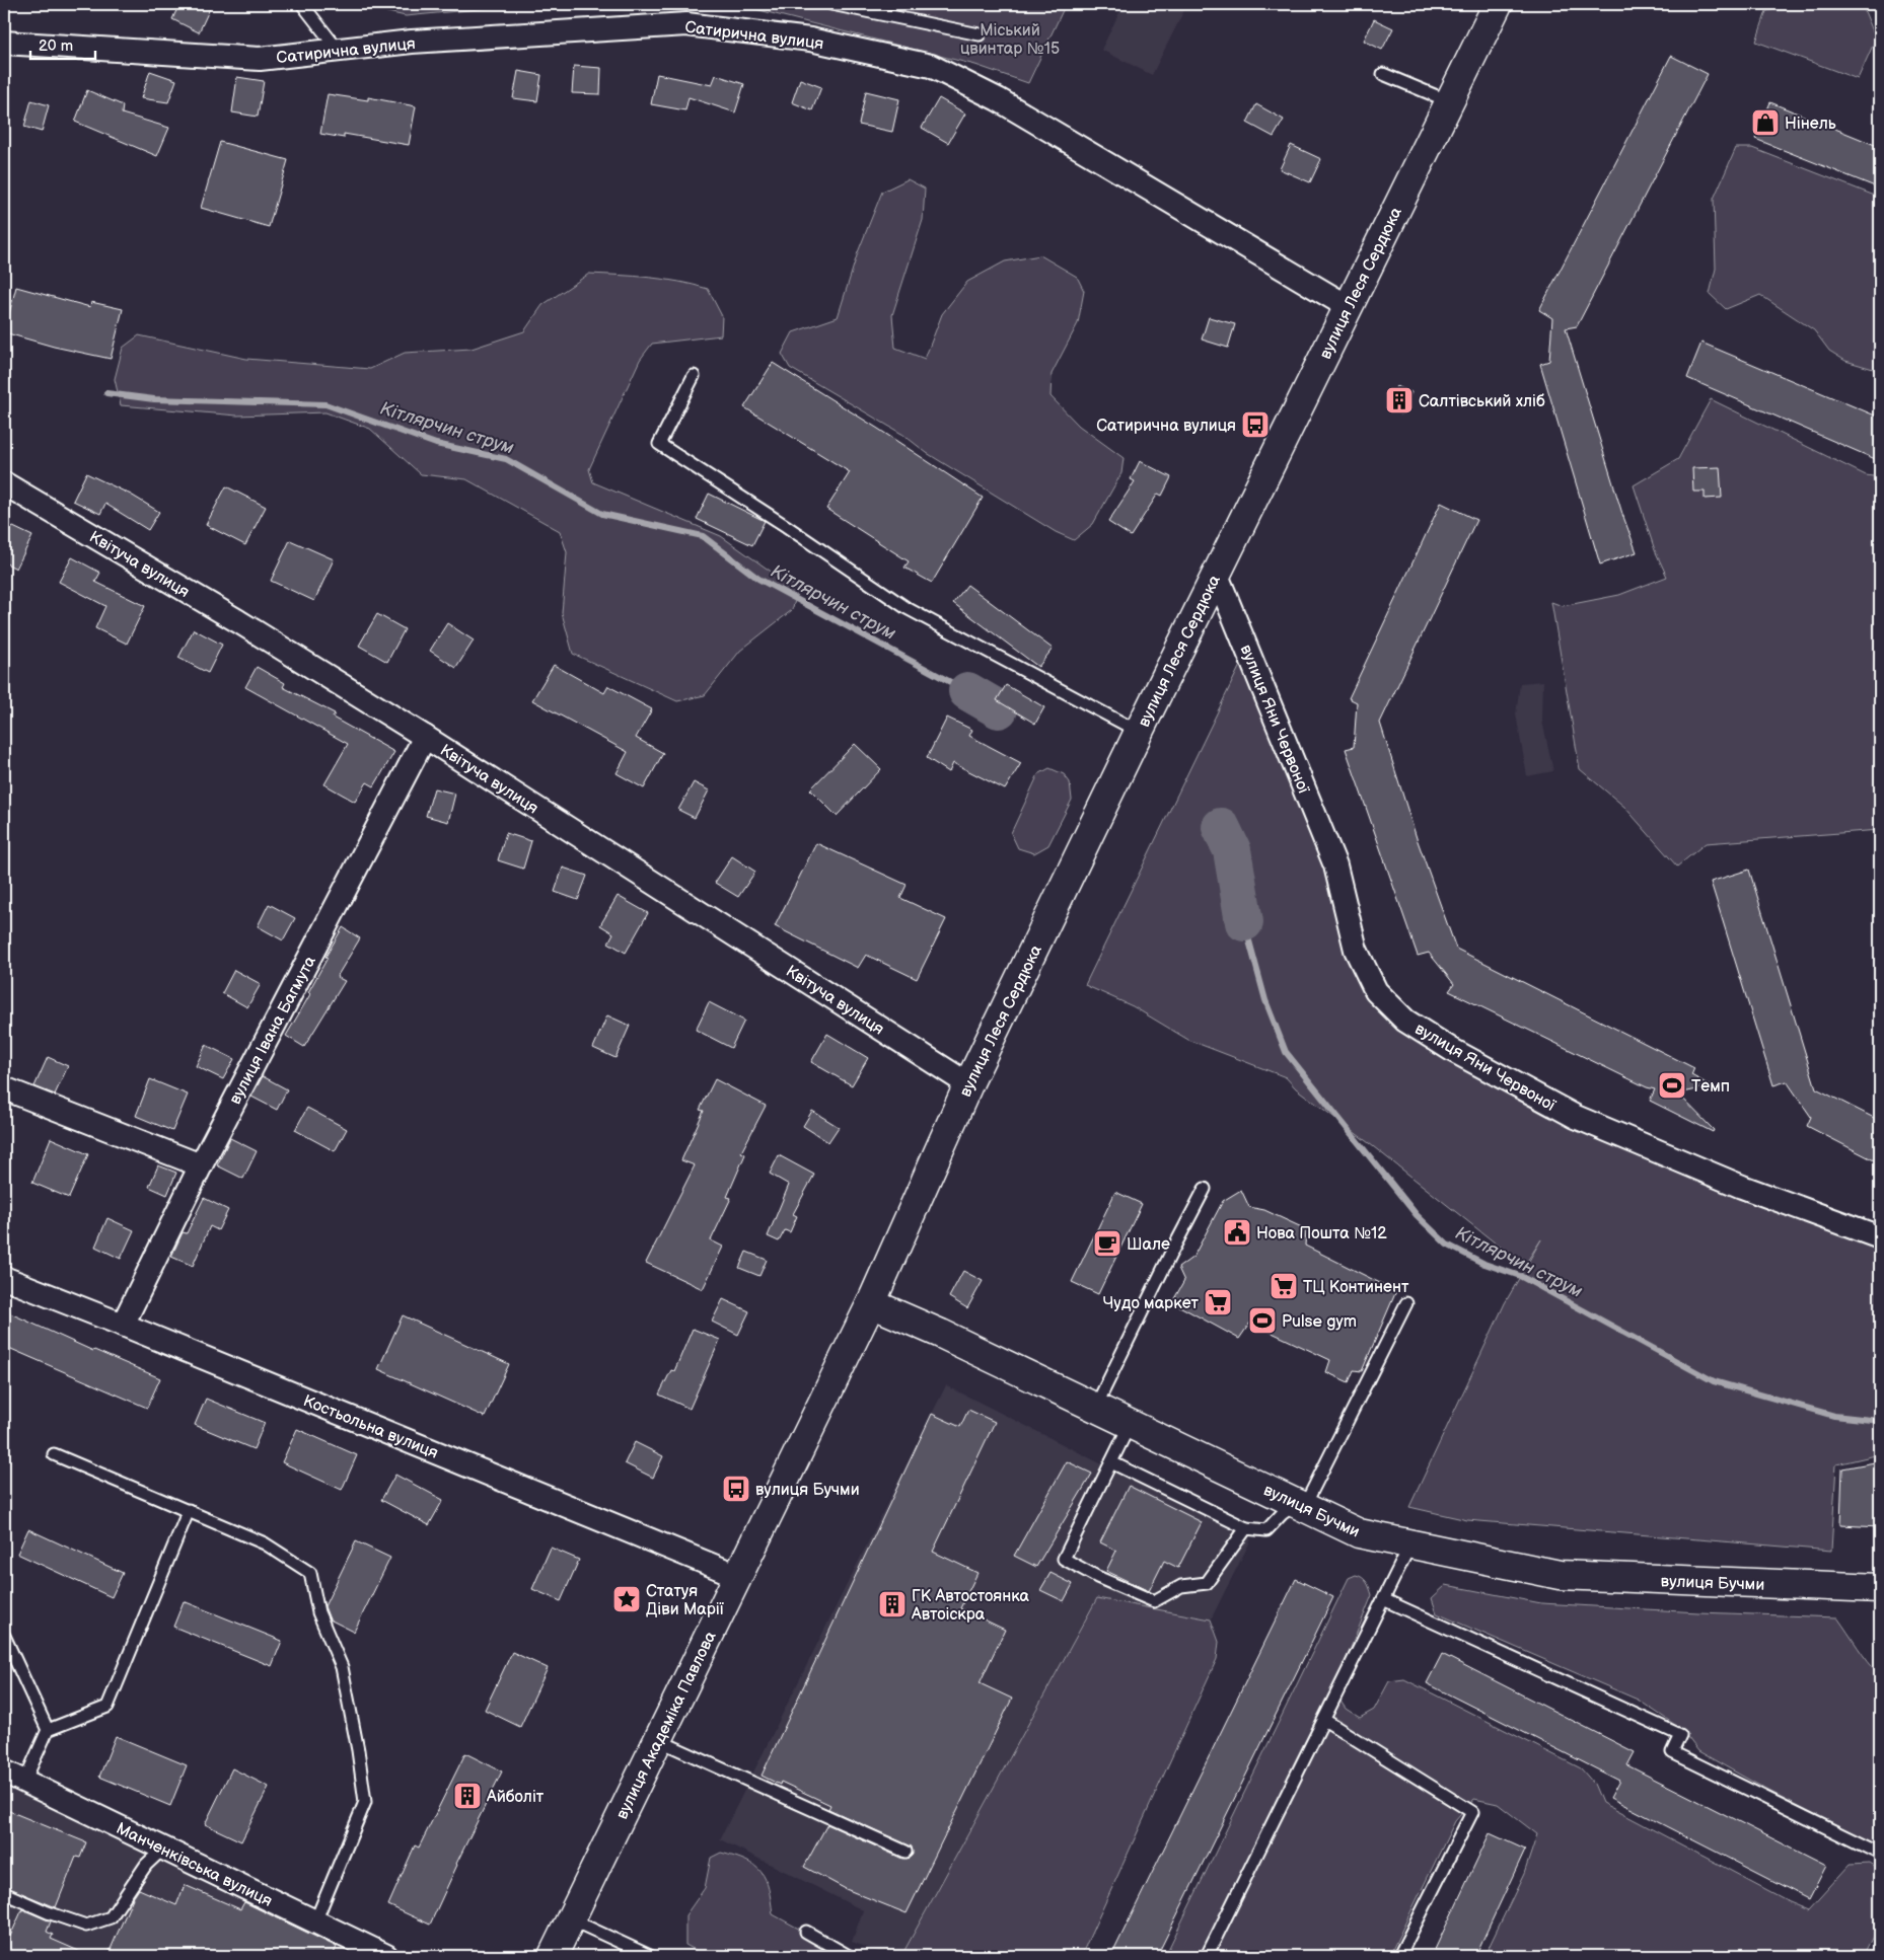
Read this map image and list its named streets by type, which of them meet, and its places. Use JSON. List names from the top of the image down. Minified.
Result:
{"streets":{"main road":["вулиця Леся Сердюка","вулиця Бучми","вулиця Академіка Павлова"],"street":["Сатирична вулиця","Квітуча вулиця","вулиця Яни Червоної","вулиця Івана Багмута","Костьольна вулиця","Манченківська вулиця"]},"crossings":[["Сатирична вулиця","вулиця Леся Сердюка"],["вулиця Леся Сердюка","Квітуча вулиця"],["вулиця Леся Сердюка","вулиця Яни Червоної"],["вулиця Леся Сердюка","вулиця Бучми"],["вулиця Леся Сердюка","вулиця Академіка Павлова"],["Квітуча вулиця","вулиця Івана Багмута"],["вулиця Івана Багмута","Костьольна вулиця"],["Костьольна вулиця","вулиця Академіка Павлова"],["вулиця Бучми","вулиця Академіка Павлова"]],"water":["Кітлярчин струм"],"parks":["Міський цвинтар №15"],"places":{"shop":["Нінель"],"building":["Салтівський хліб","ГК Автостоянка Автоіскра","Айболіт"],"bus stop":["Сатирична вулиця","вулиця Бучми"],"sports":["Темп","Pulse gym"],"public building":["Нова Пошта №12"],"cafe":["Шале"],"supermarket":["ТЦ Континент","Чудо маркет"],"place":["Статуя Діви Марії"]},"scale_bar":"20 m"}
